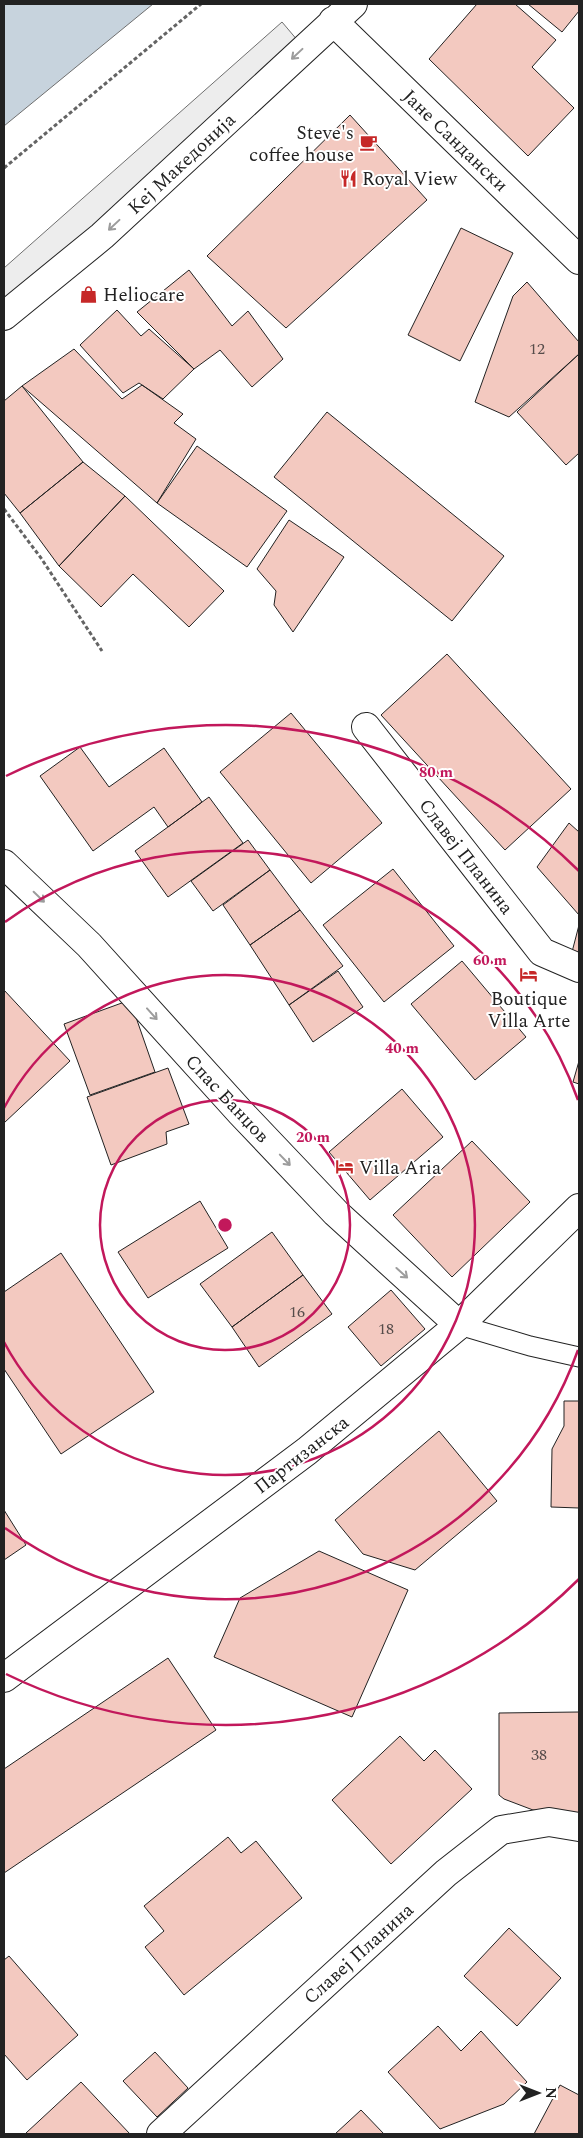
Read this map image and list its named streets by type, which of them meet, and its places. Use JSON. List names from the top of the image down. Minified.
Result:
{"streets":{"street":["Јане Сандански","Кеј Македонија","Славеј Планина","Спас Банџов","Партизанска"]},"crossings":[["Јане Сандански","Кеј Македонија"],["Спас Банџов","Партизанска"]],"one_way":["Кеј Македонија","Спас Банџов"],"places":{"cafe":["Steve's coffee house"],"restaurant":["Royal View"],"shop":["Heliocare"],"hotel":["Boutique Villa Arte","Villa Aria"]},"house_numbers":["12","16","18","38"],"north":"right","rings":["80 m","60 m","40 m","20 m"]}
